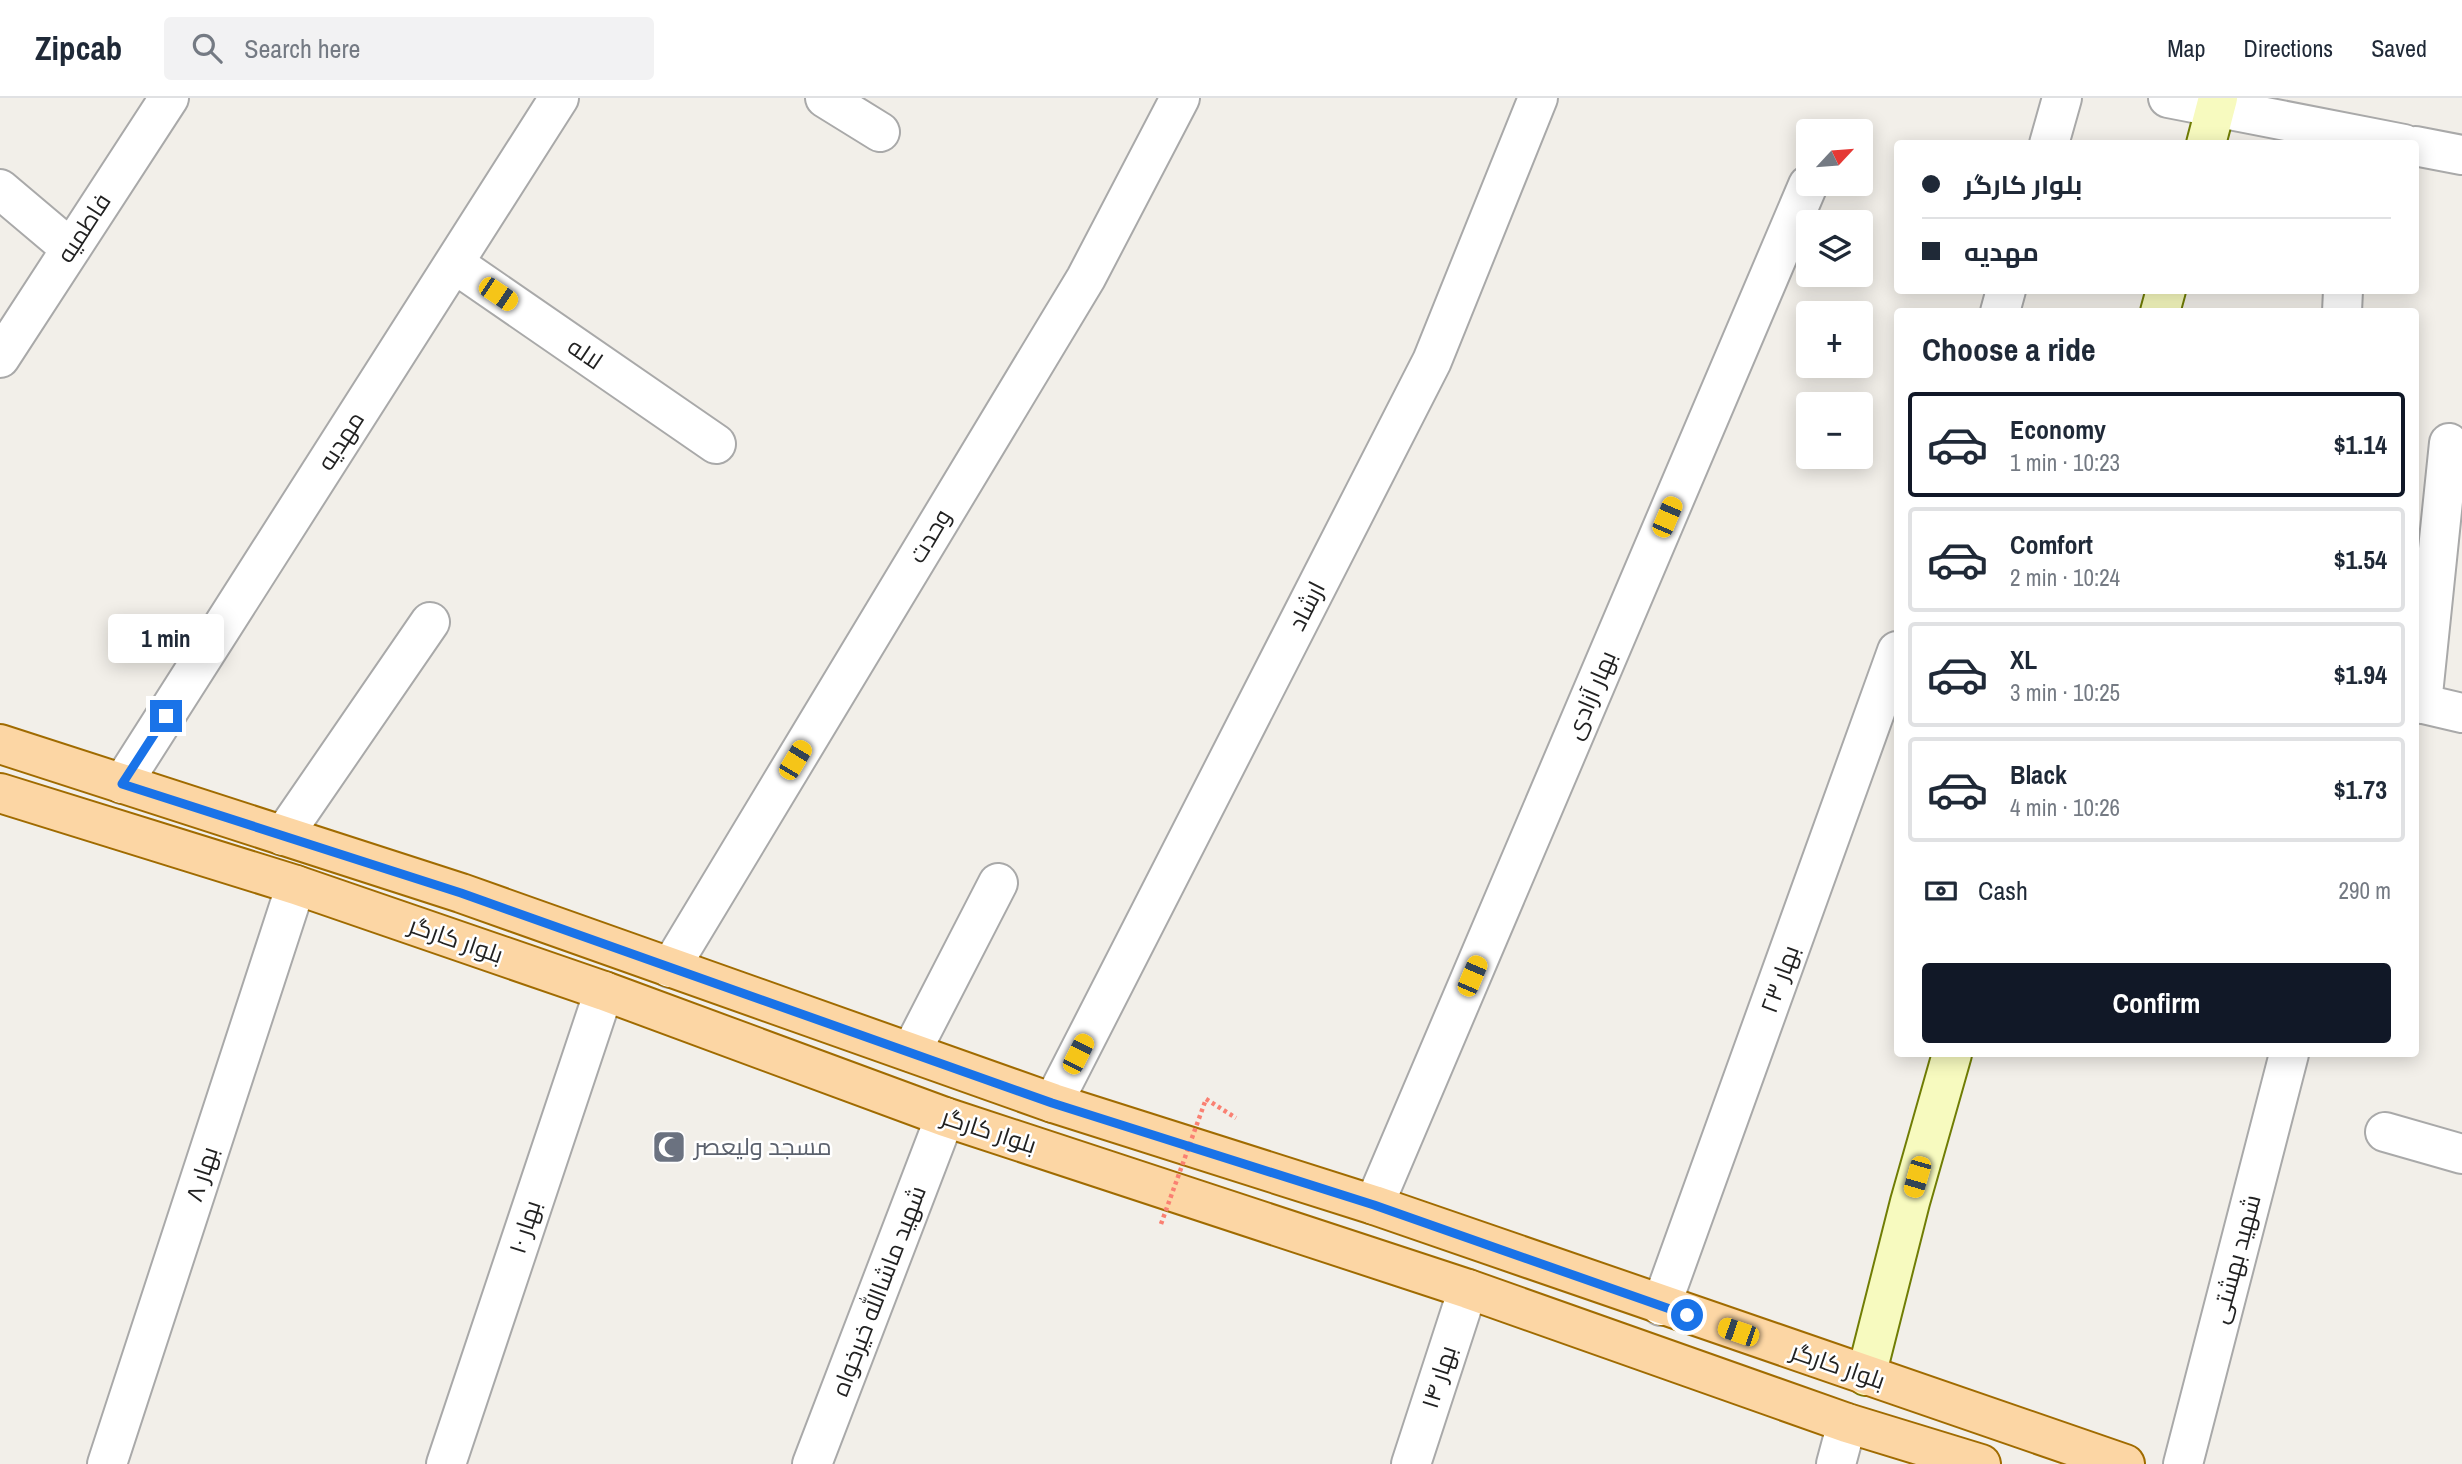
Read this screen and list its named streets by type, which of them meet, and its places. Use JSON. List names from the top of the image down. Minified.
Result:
{"streets":{"main road":["بلوار کارگر"],"street":["فاطمیه","لاله","مهدیه","وحدت","ارشاد","بهار آزادی","بهار ۲۳","بهار ۸","بهار ۱۰","شهید بهشتی","شهید ماشاالله خیرخواه","بهار ۱۴"]},"crossings":[["لاله","مهدیه"],["مهدیه","بلوار کارگر"],["وحدت","بلوار کارگر"],["ارشاد","بلوار کارگر"],["بهار آزادی","بلوار کارگر"],["بلوار کارگر","بهار ۲۳"],["بلوار کارگر","بهار ۸"],["بلوار کارگر","بهار ۱۰"],["بلوار کارگر","شهید ماشاالله خیرخواه"],["بلوار کارگر","بهار ۱۴"]],"places":{"mosque":["مسجد ولیعصر"]},"north":"top right","page":{"header":"Zipcab","search":"Search here","nav":["Map","Directions","Saved"],"map_buttons":["+","−"],"banner":["بلوار کارگر","مهدیه"],"heading":"Choose a ride","list":[{"name":"Economy","note":"1 min · 10:23","value":"$1.14"},{"name":"Comfort","note":"2 min · 10:24","value":"$1.54"},{"name":"XL","note":"3 min · 10:25","value":"$1.94"},{"name":"Black","note":"4 min · 10:26","value":"$1.73"}],"bubble":"1 min","pay":["Cash","290 m"],"buttons":"Confirm"}}
